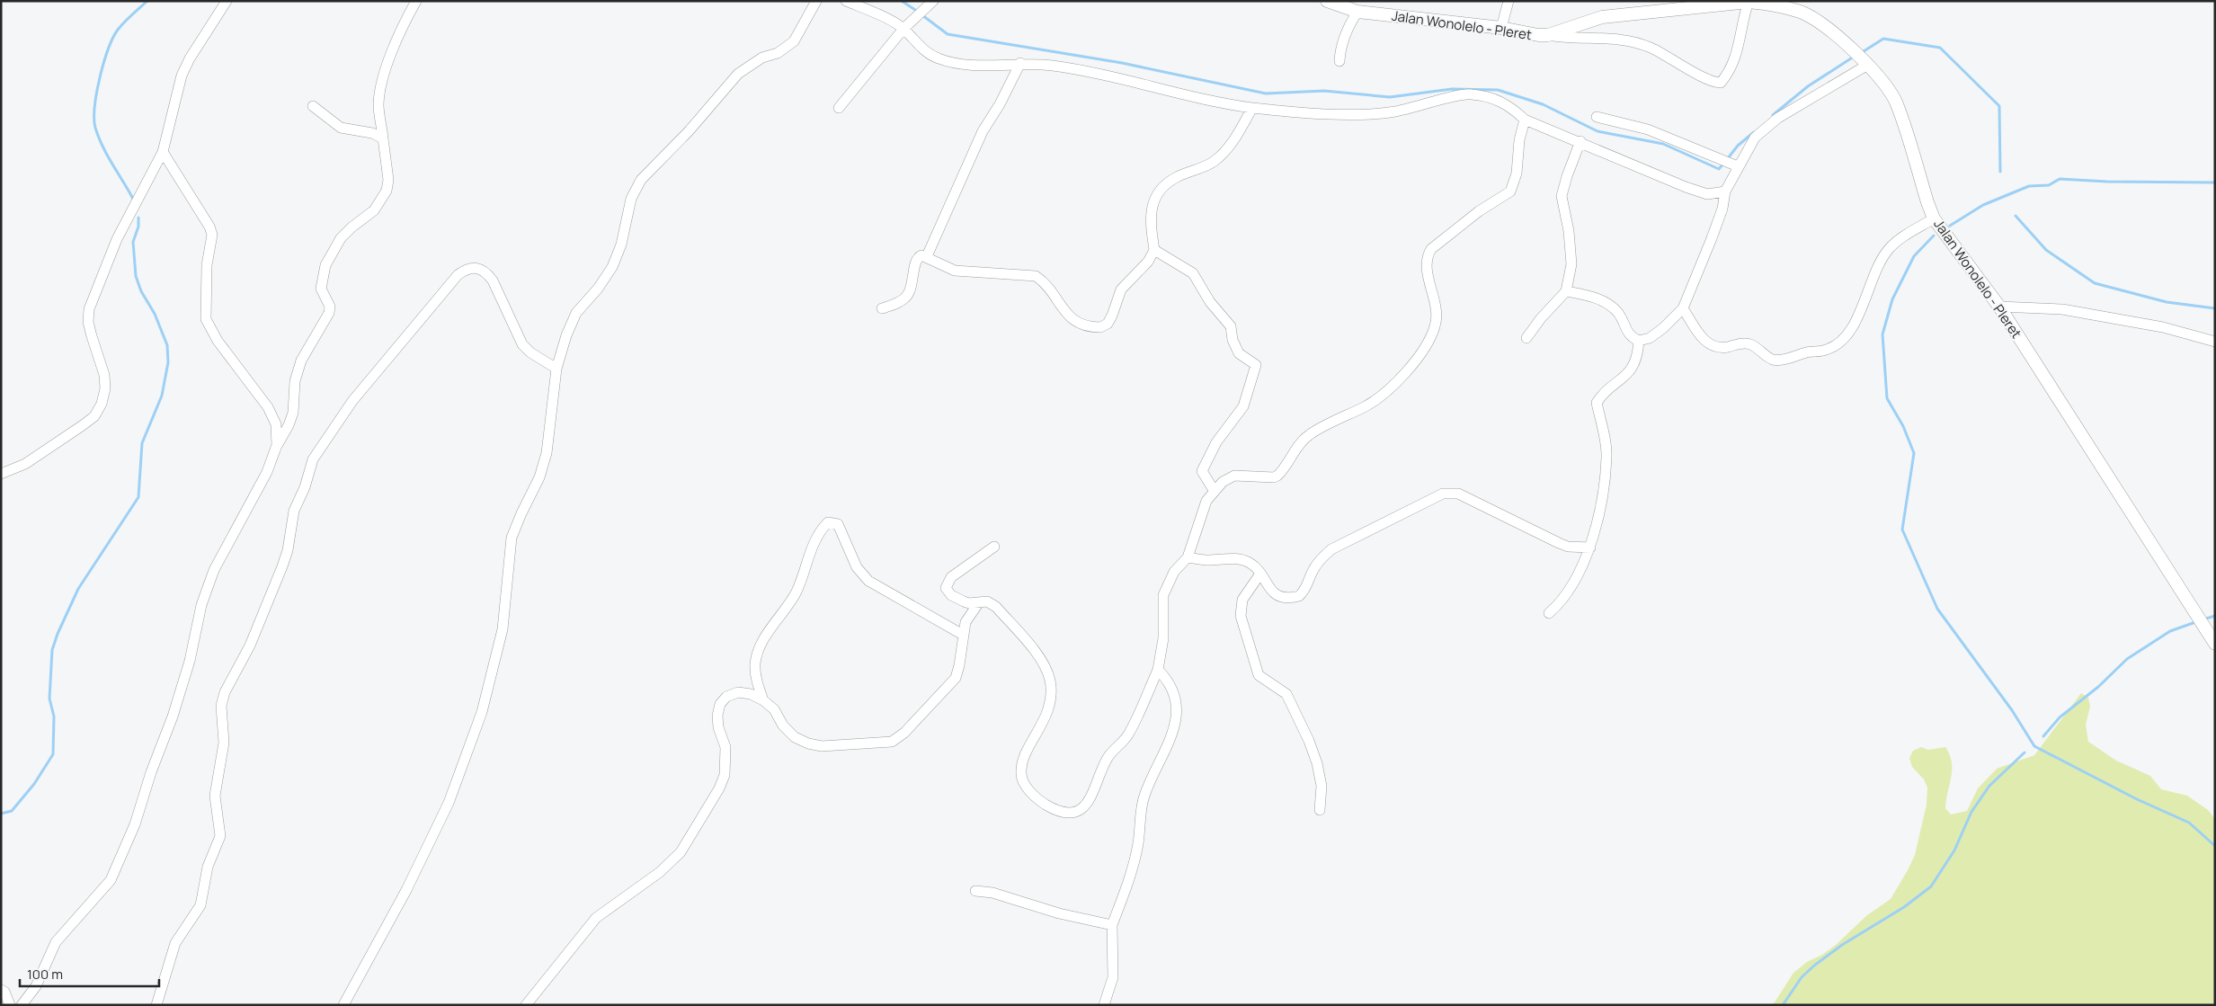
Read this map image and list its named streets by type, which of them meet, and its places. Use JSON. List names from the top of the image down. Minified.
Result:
{"streets":{"main road":["Jalan Wonolelo - Pleret"]},"scale_bar":"100 m"}
